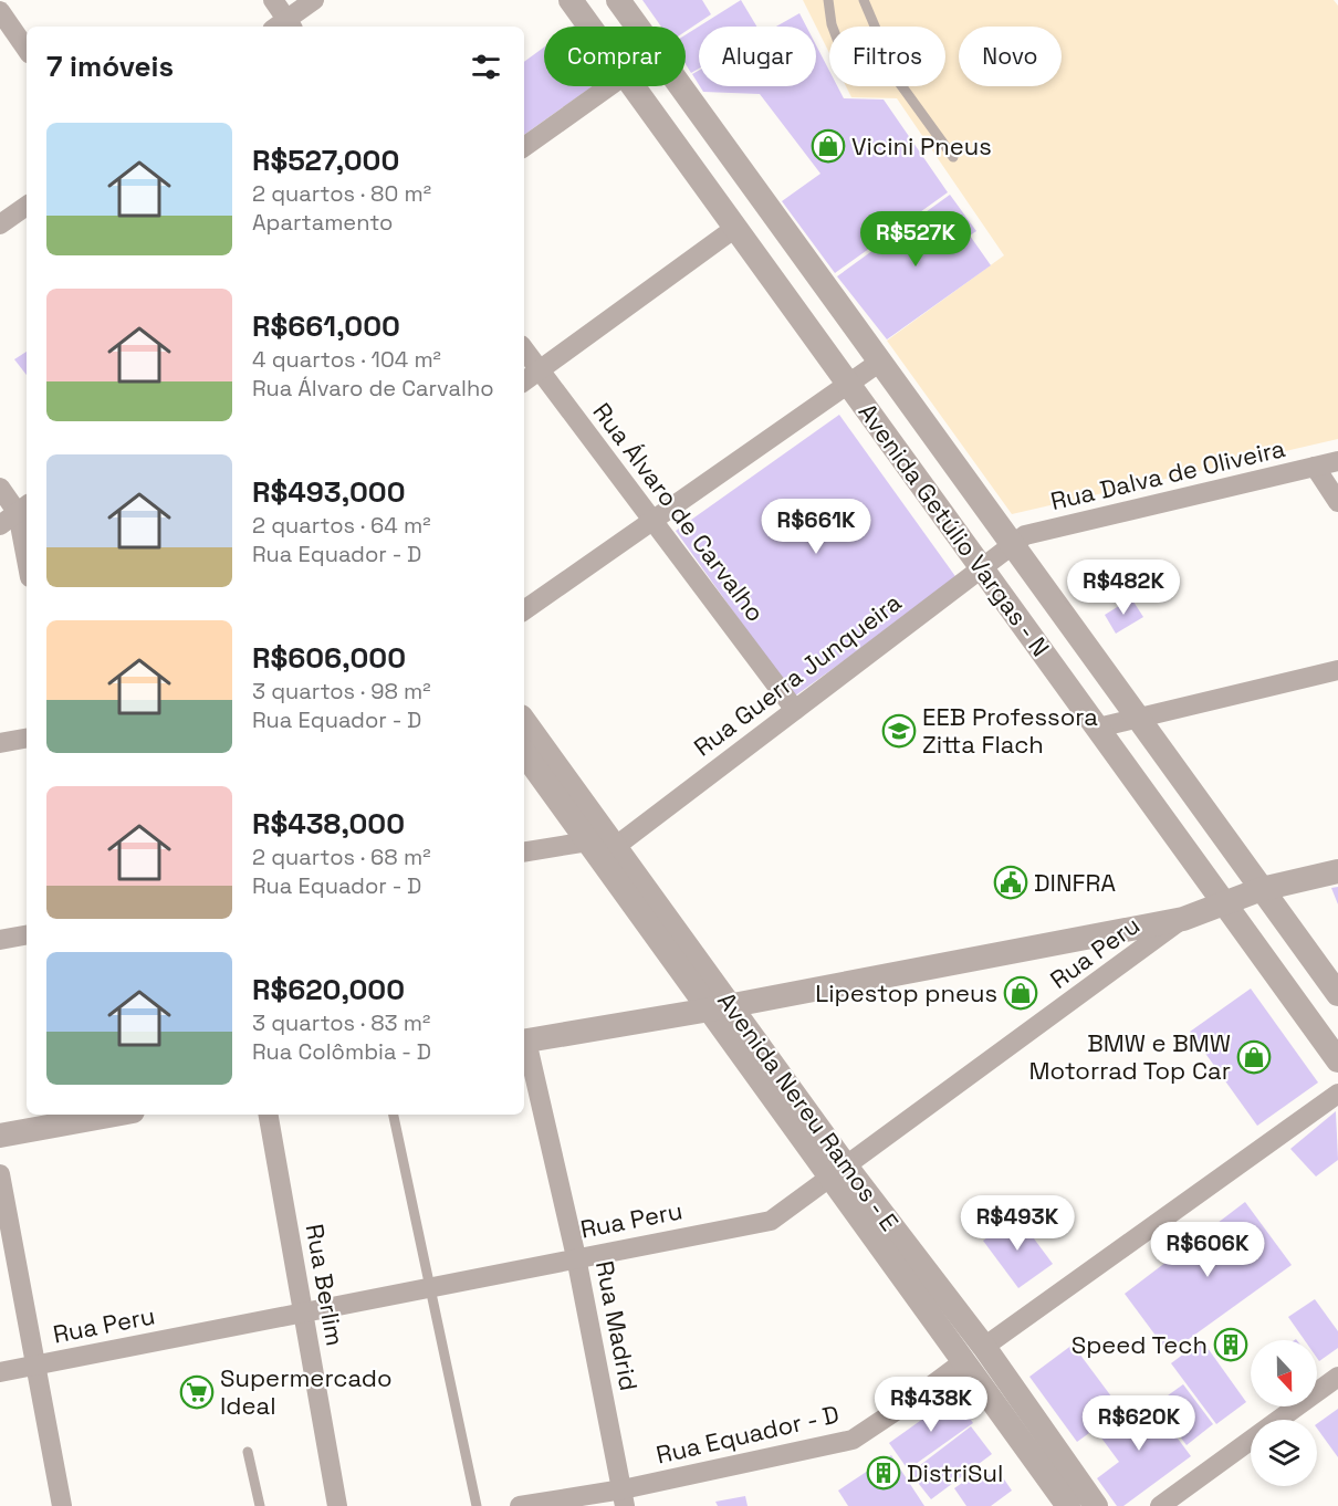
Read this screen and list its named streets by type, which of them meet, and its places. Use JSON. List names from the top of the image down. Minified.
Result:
{"streets":{"street":["Rua Dalva de Oliveira","Rua Álvaro de Carvalho","Avenida Getúlio Vargas - N","Rua Guerra Junqueira","Rua Peru","Avenida Nereu Ramos - E","Rua Berlim","Rua Madrid","Rua Equador - D"]},"crossings":[["Rua Dalva de Oliveira","Avenida Getúlio Vargas - N"],["Rua Dalva de Oliveira","Rua Guerra Junqueira"],["Rua Álvaro de Carvalho","Rua Guerra Junqueira"],["Avenida Getúlio Vargas - N","Rua Guerra Junqueira"],["Rua Guerra Junqueira","Avenida Nereu Ramos - E"],["Rua Peru","Avenida Nereu Ramos - E"],["Rua Peru","Rua Berlim"],["Rua Peru","Rua Madrid"],["Avenida Nereu Ramos - E","Rua Equador - D"],["Rua Madrid","Rua Equador - D"]],"places":{"shop":["Vicini Pneus","Lipestop pneus","BMW e BMW Motorrad Top Car"],"school or university":["EEB Professora Zitta Flach"],"public building":["DINFRA"],"building":["Speed Tech","DistriSul"],"supermarket":["Supermercado Ideal"]},"north":"bottom","page":{"chip":["Comprar","Alugar","Filtros","Novo"],"heading":"7 imóveis","list":[{"name":"R$527,000","note":"2 quartos · 80 m² · Apartamento"},{"name":"R$661,000","note":"4 quartos · 104 m² · Rua Álvaro de Carvalho"},{"name":"R$493,000","note":"2 quartos · 64 m² · Rua Equador - D"},{"name":"R$606,000","note":"3 quartos · 98 m² · Rua Equador - D"},{"name":"R$438,000","note":"2 quartos · 68 m² · Rua Equador - D"},{"name":"R$620,000","note":"3 quartos · 83 m² · Rua Colômbia - D"}],"price":["R$527K","R$661K","R$482K","R$493K","R$606K","R$438K","R$620K"]}}
